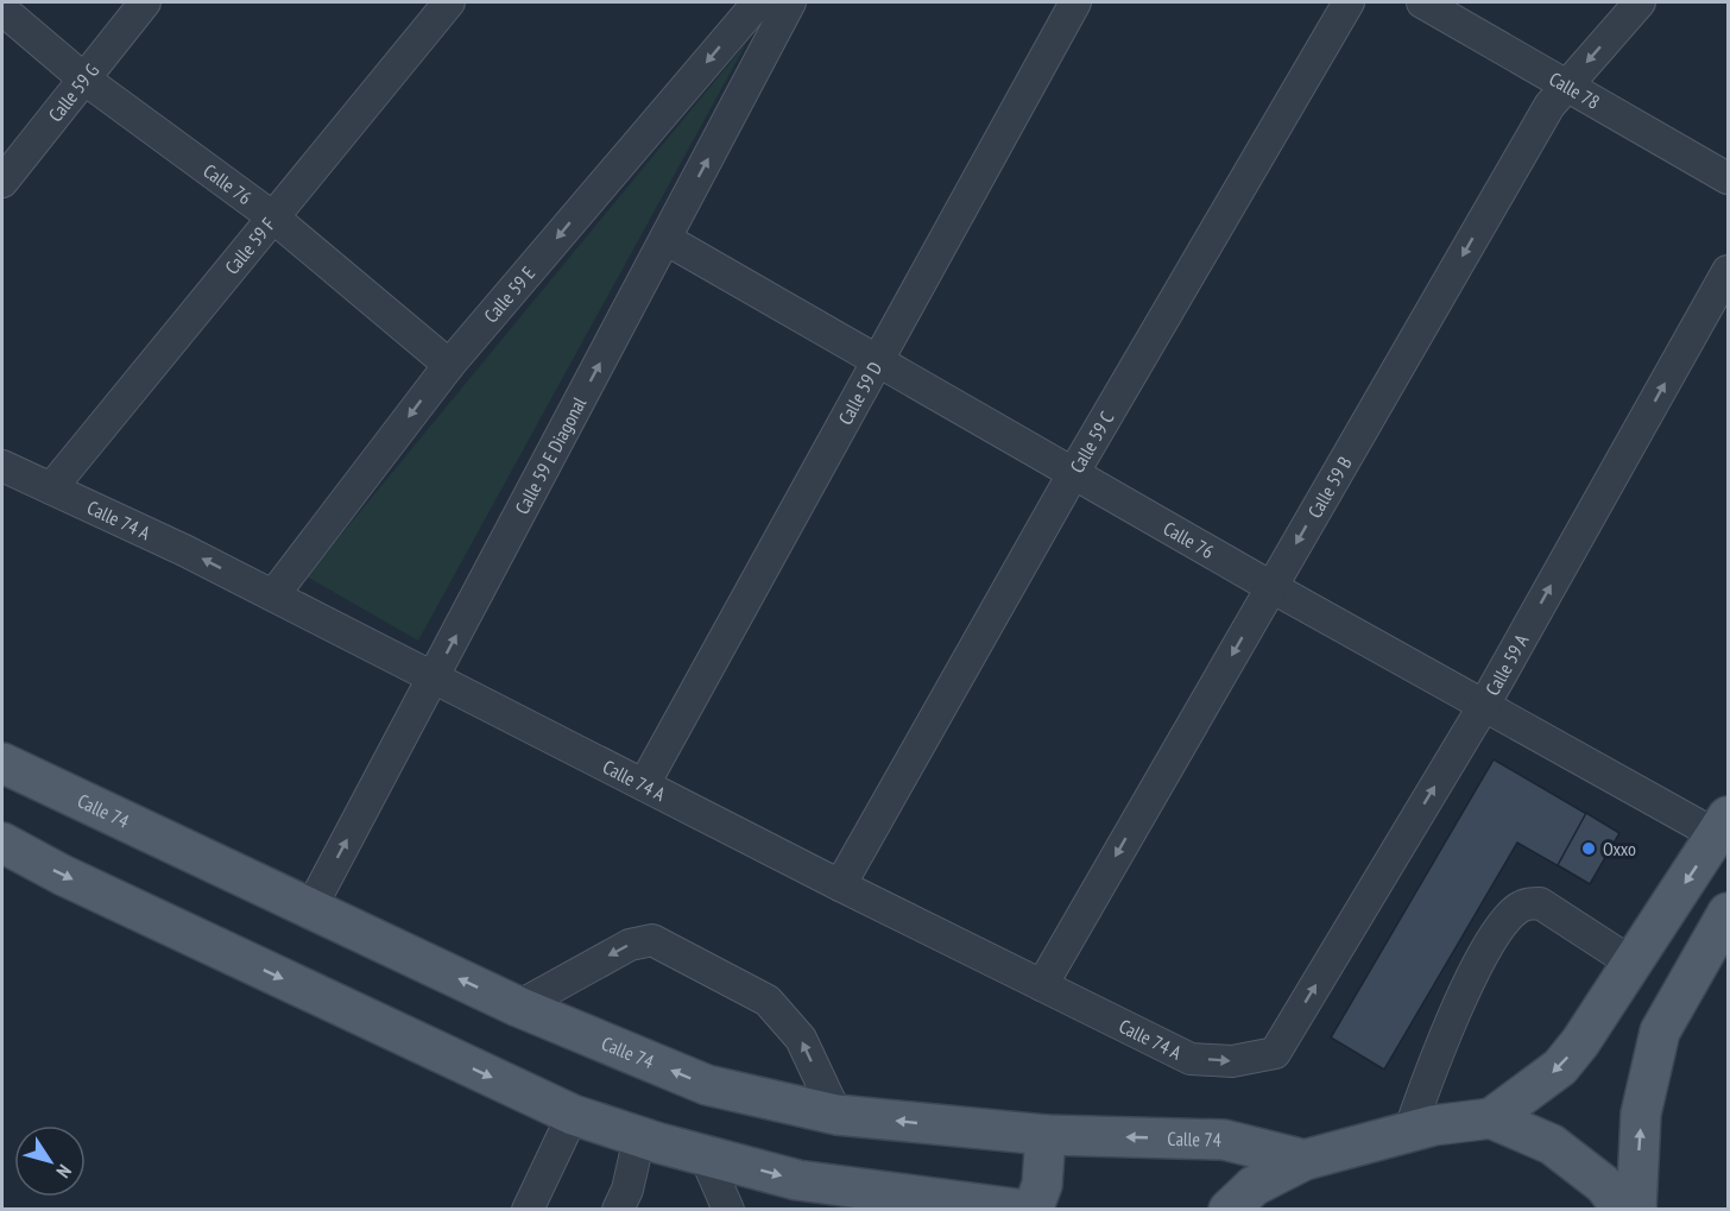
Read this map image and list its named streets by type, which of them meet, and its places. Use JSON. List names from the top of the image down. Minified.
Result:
{"streets":{"main road":["Calle 74"],"street":["Calle 78","Calle 59 G","Calle 76","Calle 59 F","Calle 59 E","Calle 59 D","Calle 59 C","Calle 59 E Diagonal","Calle 59 B","Calle 74 A","Calle 59 A"]},"crossings":[["Calle 78","Calle 59 B"],["Calle 59 G","Calle 76"],["Calle 76","Calle 59 F"],["Calle 76","Calle 59 E"],["Calle 76","Calle 59 D"],["Calle 76","Calle 59 C"],["Calle 76","Calle 59 E Diagonal"],["Calle 76","Calle 59 B"],["Calle 76","Calle 59 A"],["Calle 59 F","Calle 74 A"],["Calle 59 E","Calle 74 A"],["Calle 59 D","Calle 74 A"],["Calle 59 C","Calle 74 A"],["Calle 59 E Diagonal","Calle 74 A"],["Calle 59 E Diagonal","Calle 74"],["Calle 59 B","Calle 74 A"],["Calle 74 A","Calle 59 A"]],"one_way":["Calle 59 E","Calle 59 E Diagonal","Calle 59 B","Calle 59 A"],"places":["Oxxo"],"north":"bottom right"}
